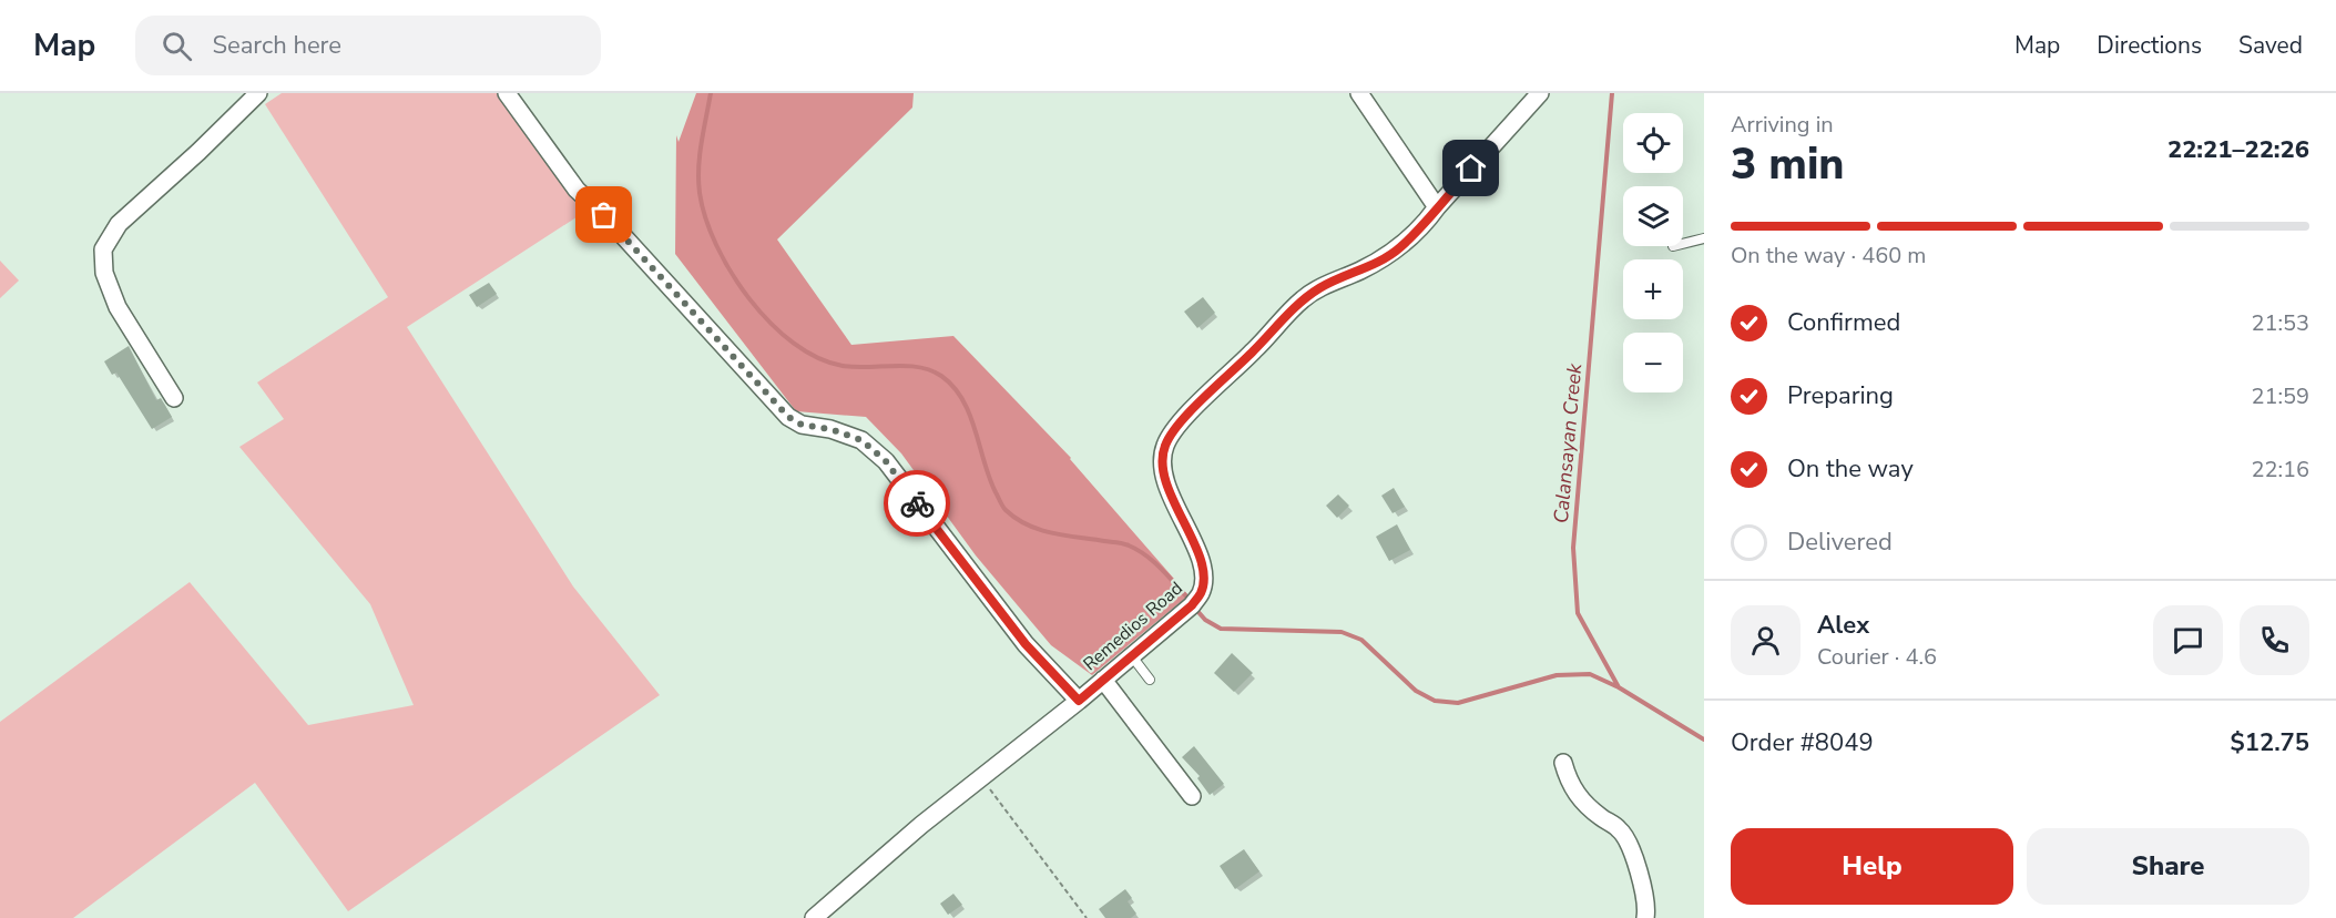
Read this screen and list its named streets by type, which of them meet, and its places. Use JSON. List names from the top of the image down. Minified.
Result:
{"streets":{"street":["Remedios Road"]},"water":["Calansayan Creek"],"page":{"header":"Map","search":"Search here","nav":["Map","Directions","Saved"],"heading":["3 min","Arriving in","22:21–22:26"],"panel":["Alex","Courier · 4.6","Order #8049","$12.75"],"map_buttons":["+","−"],"bar":"On the way · 460 m","list":[["Confirmed","21:53"],["Preparing","21:59"],["On the way","22:16"],"Delivered"],"buttons":["Help","Share"]}}
